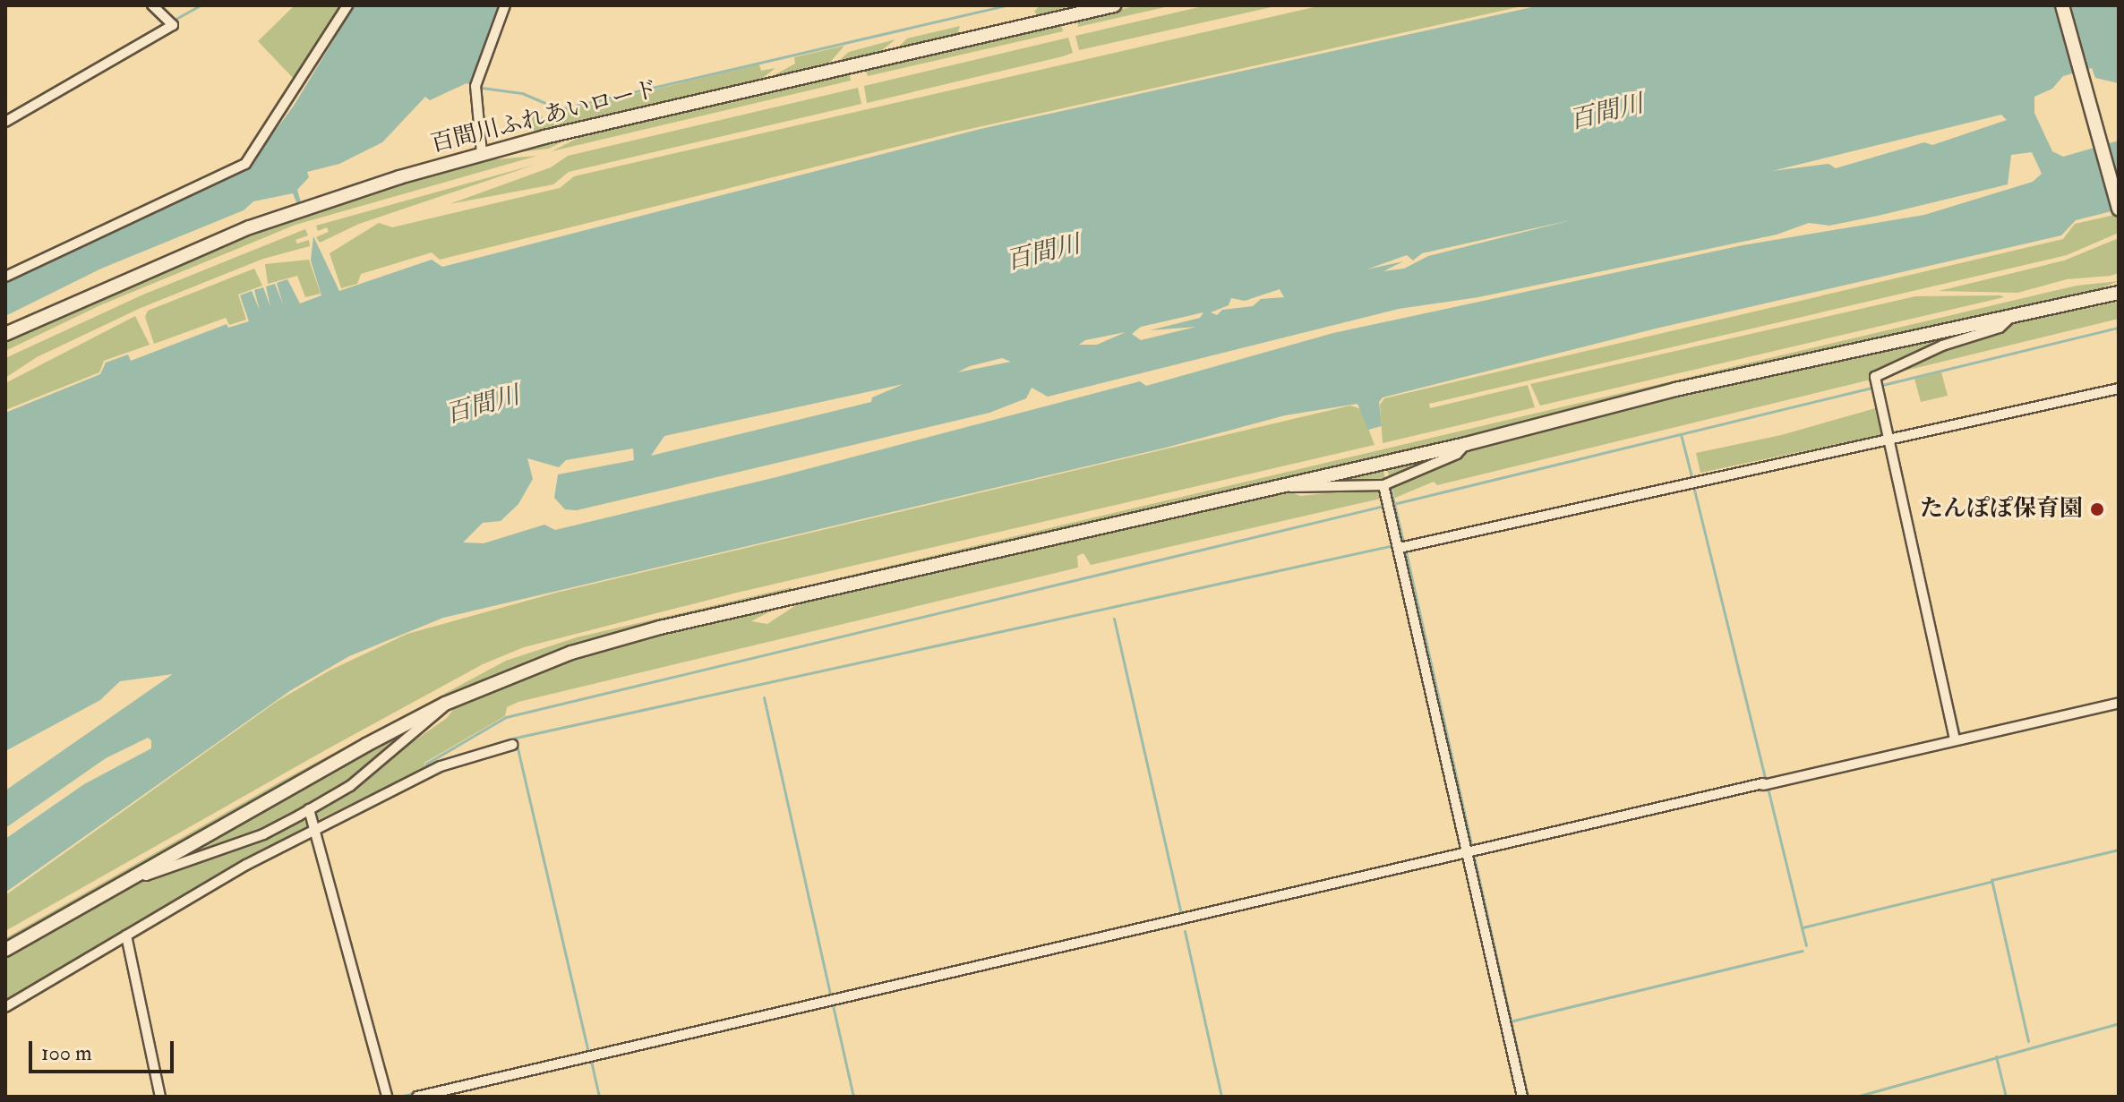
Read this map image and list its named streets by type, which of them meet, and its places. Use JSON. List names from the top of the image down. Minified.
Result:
{"streets":{"street":["百間川ふれあいロード"]},"water":["百間川"],"places":["たんぽぽ保育園"],"scale_bar":"100 m"}
